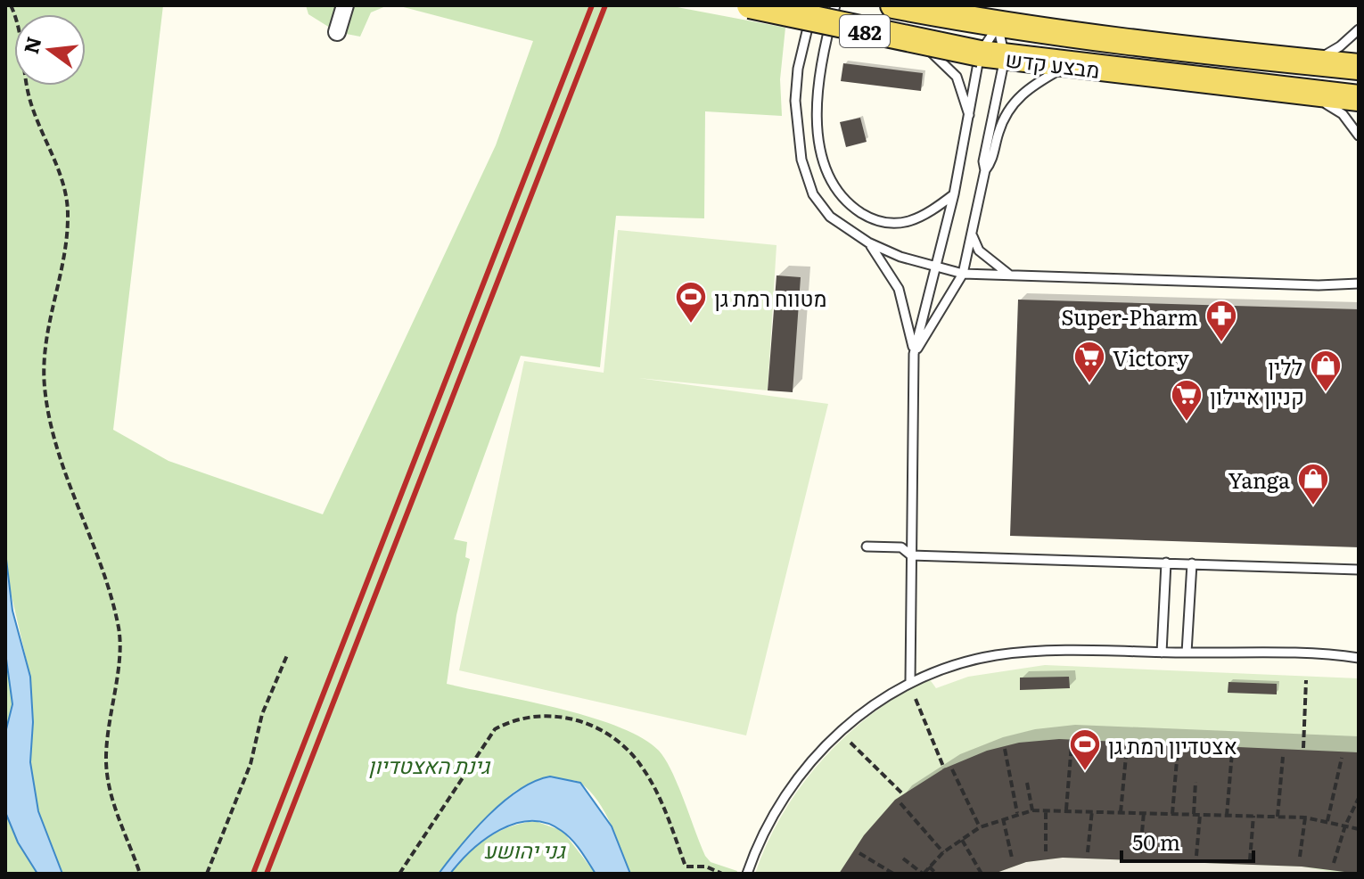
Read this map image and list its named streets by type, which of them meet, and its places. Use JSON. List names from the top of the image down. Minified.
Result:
{"streets":{"main road":["482","מבצע קדש"]},"parks":["גינת האצטדיון","גני יהושע"],"places":{"sports":["מטווח רמת גן","אצטדיון רמת גן"],"pharmacy":["Super-Pharm"],"supermarket":["Victory","קניון איילון"],"shop":["ללין","Yanga"]},"scale_bar":"50 m","north":"left"}
